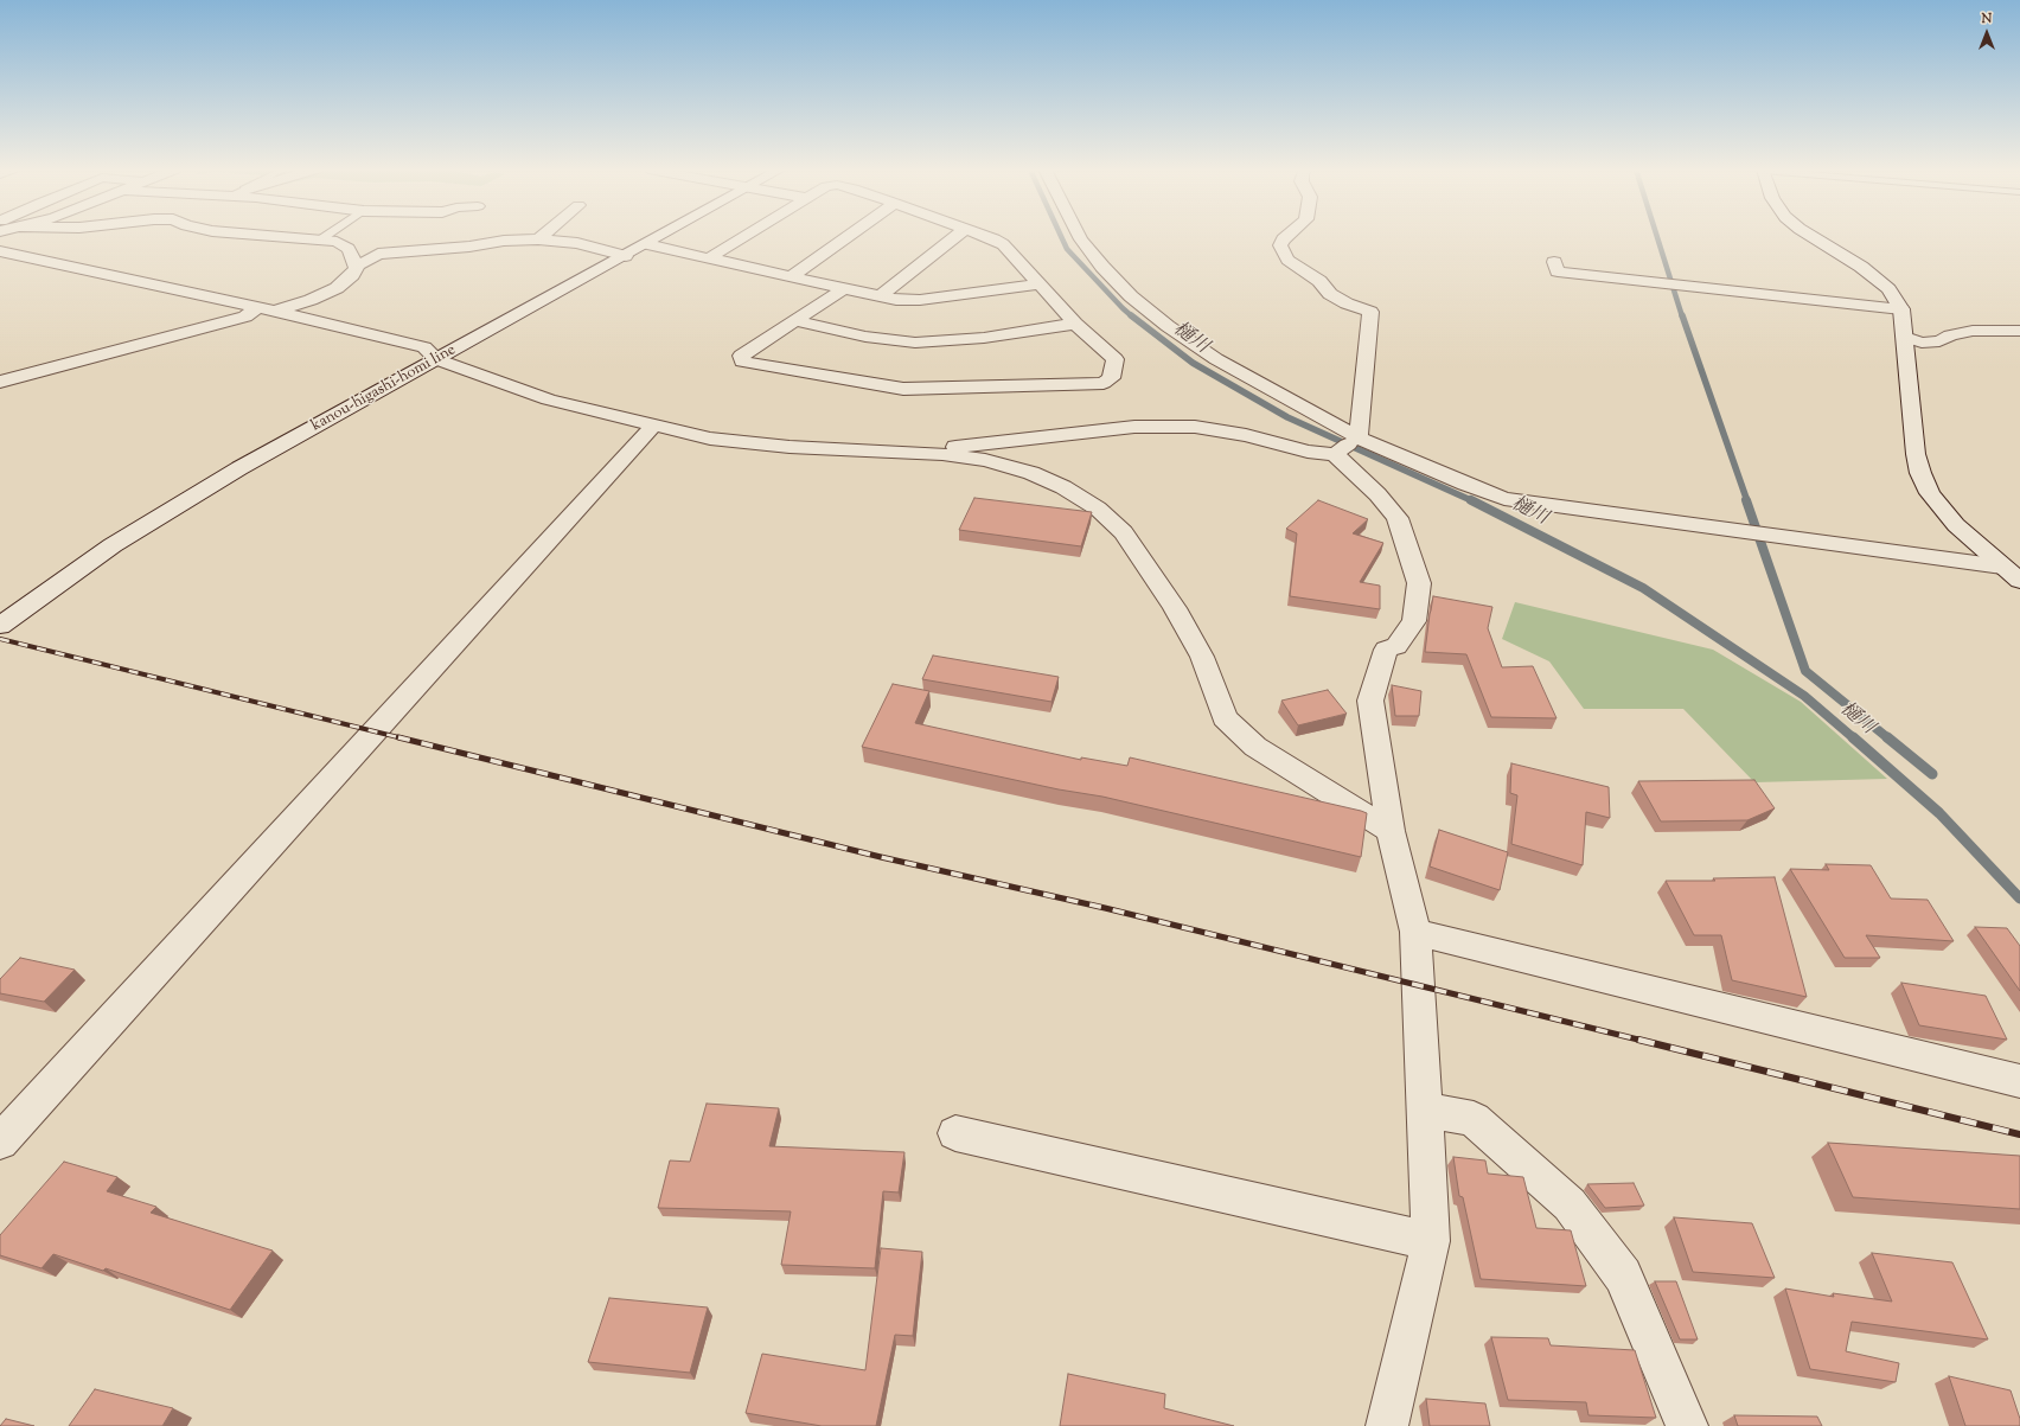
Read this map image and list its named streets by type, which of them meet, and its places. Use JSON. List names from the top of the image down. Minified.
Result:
{"streets":{"street":["kanou-higashi-homi line"]},"water":["樋川"],"north":"top"}
